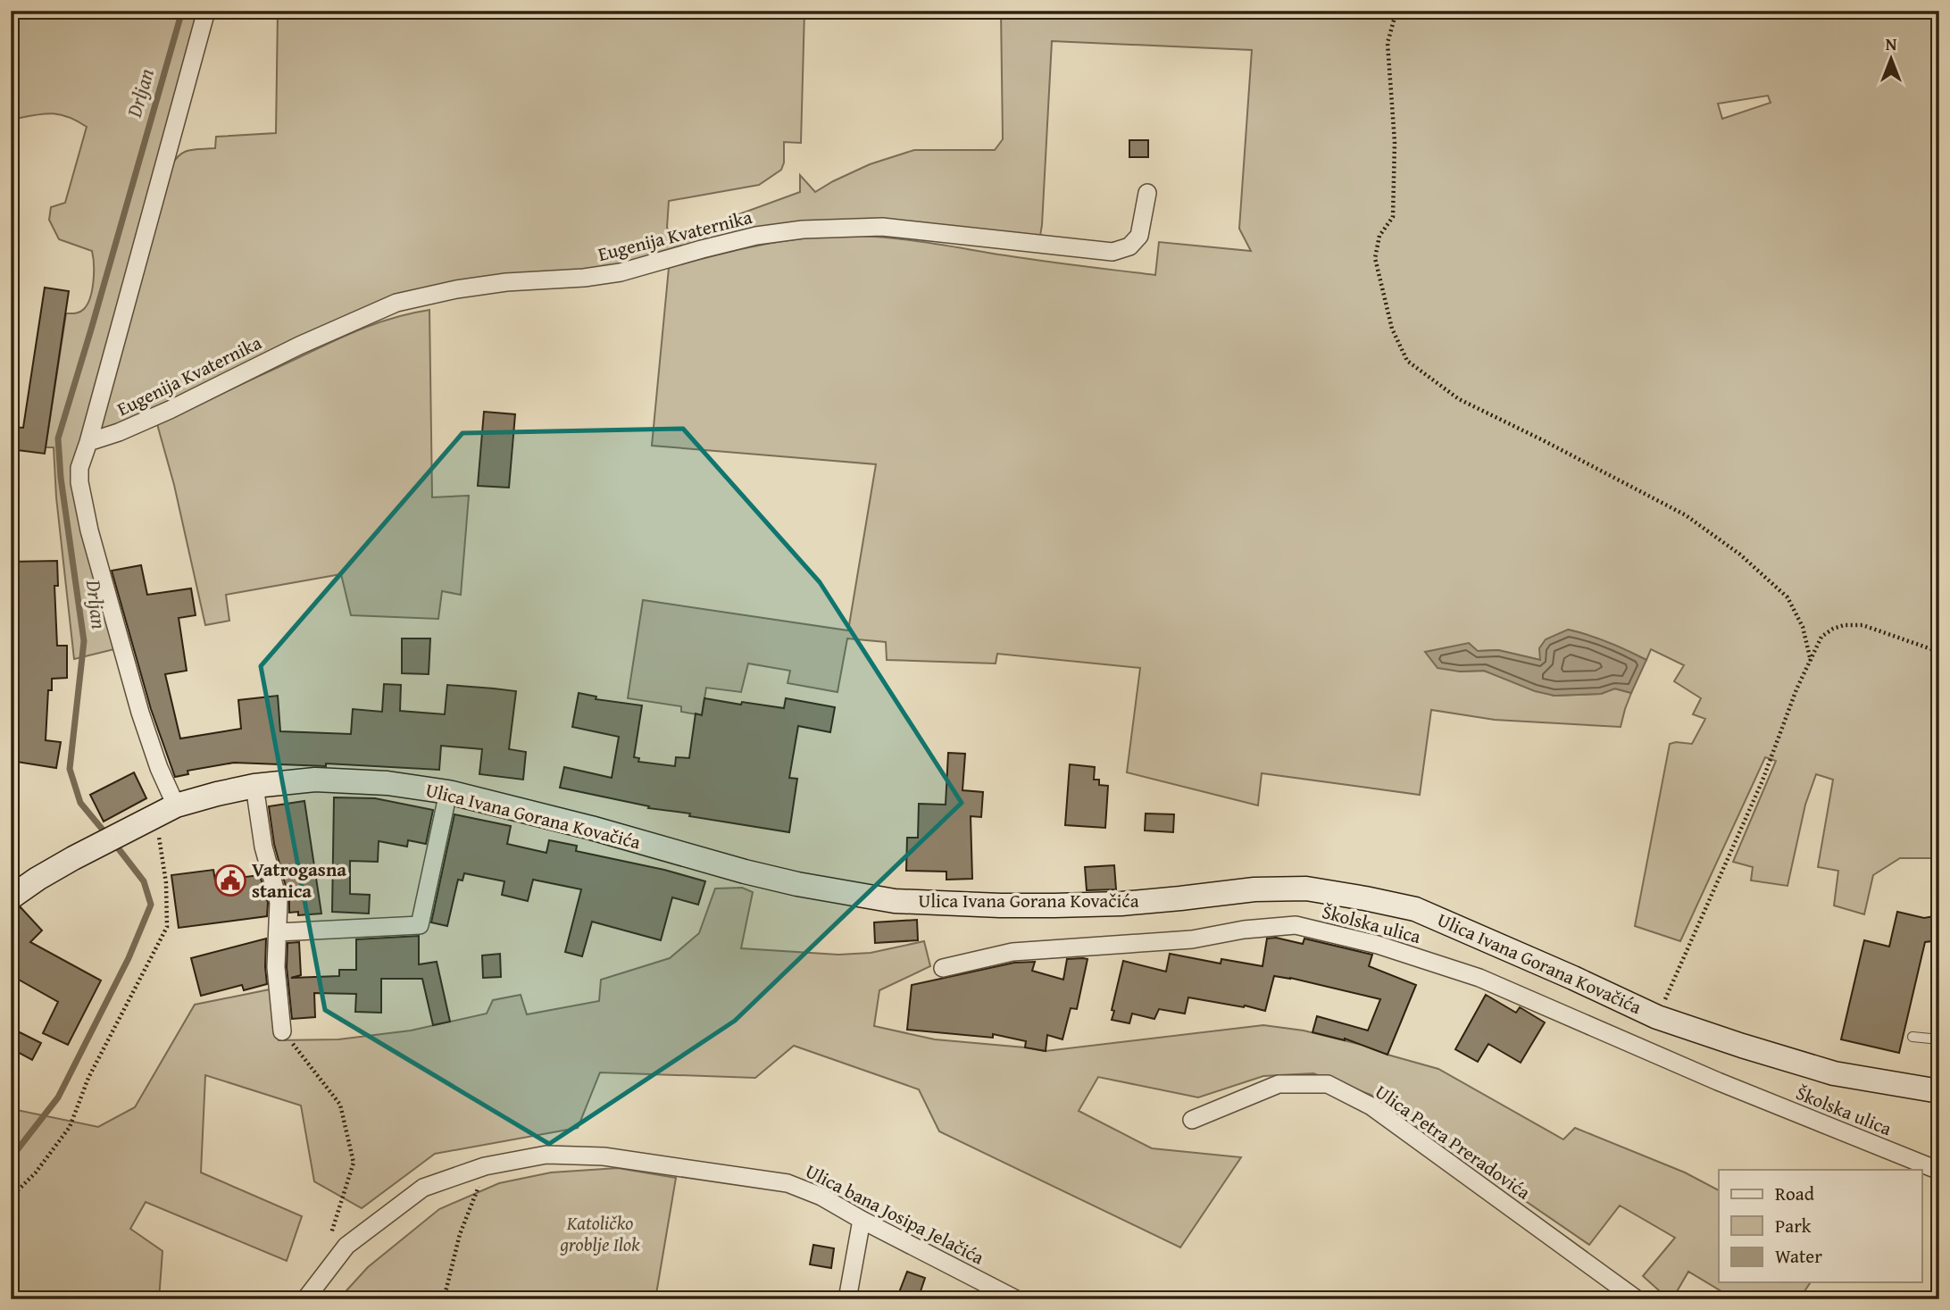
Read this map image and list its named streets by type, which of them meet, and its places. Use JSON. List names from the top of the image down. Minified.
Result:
{"streets":{"main road":["Ulica Ivana Gorana Kovačića"],"street":["Eugenija Kvaternika","Školska ulica","Ulica Petra Preradovića","Ulica bana Josipa Jelačića"]},"crossings":[["Eugenija Kvaternika","Ulica Ivana Gorana Kovačića"]],"water":["Drljan"],"parks":["Katoličko groblje Ilok"],"places":{"public building":["Vatrogasna stanica"]},"legend":["Road","Park","Water"],"north":"top"}
